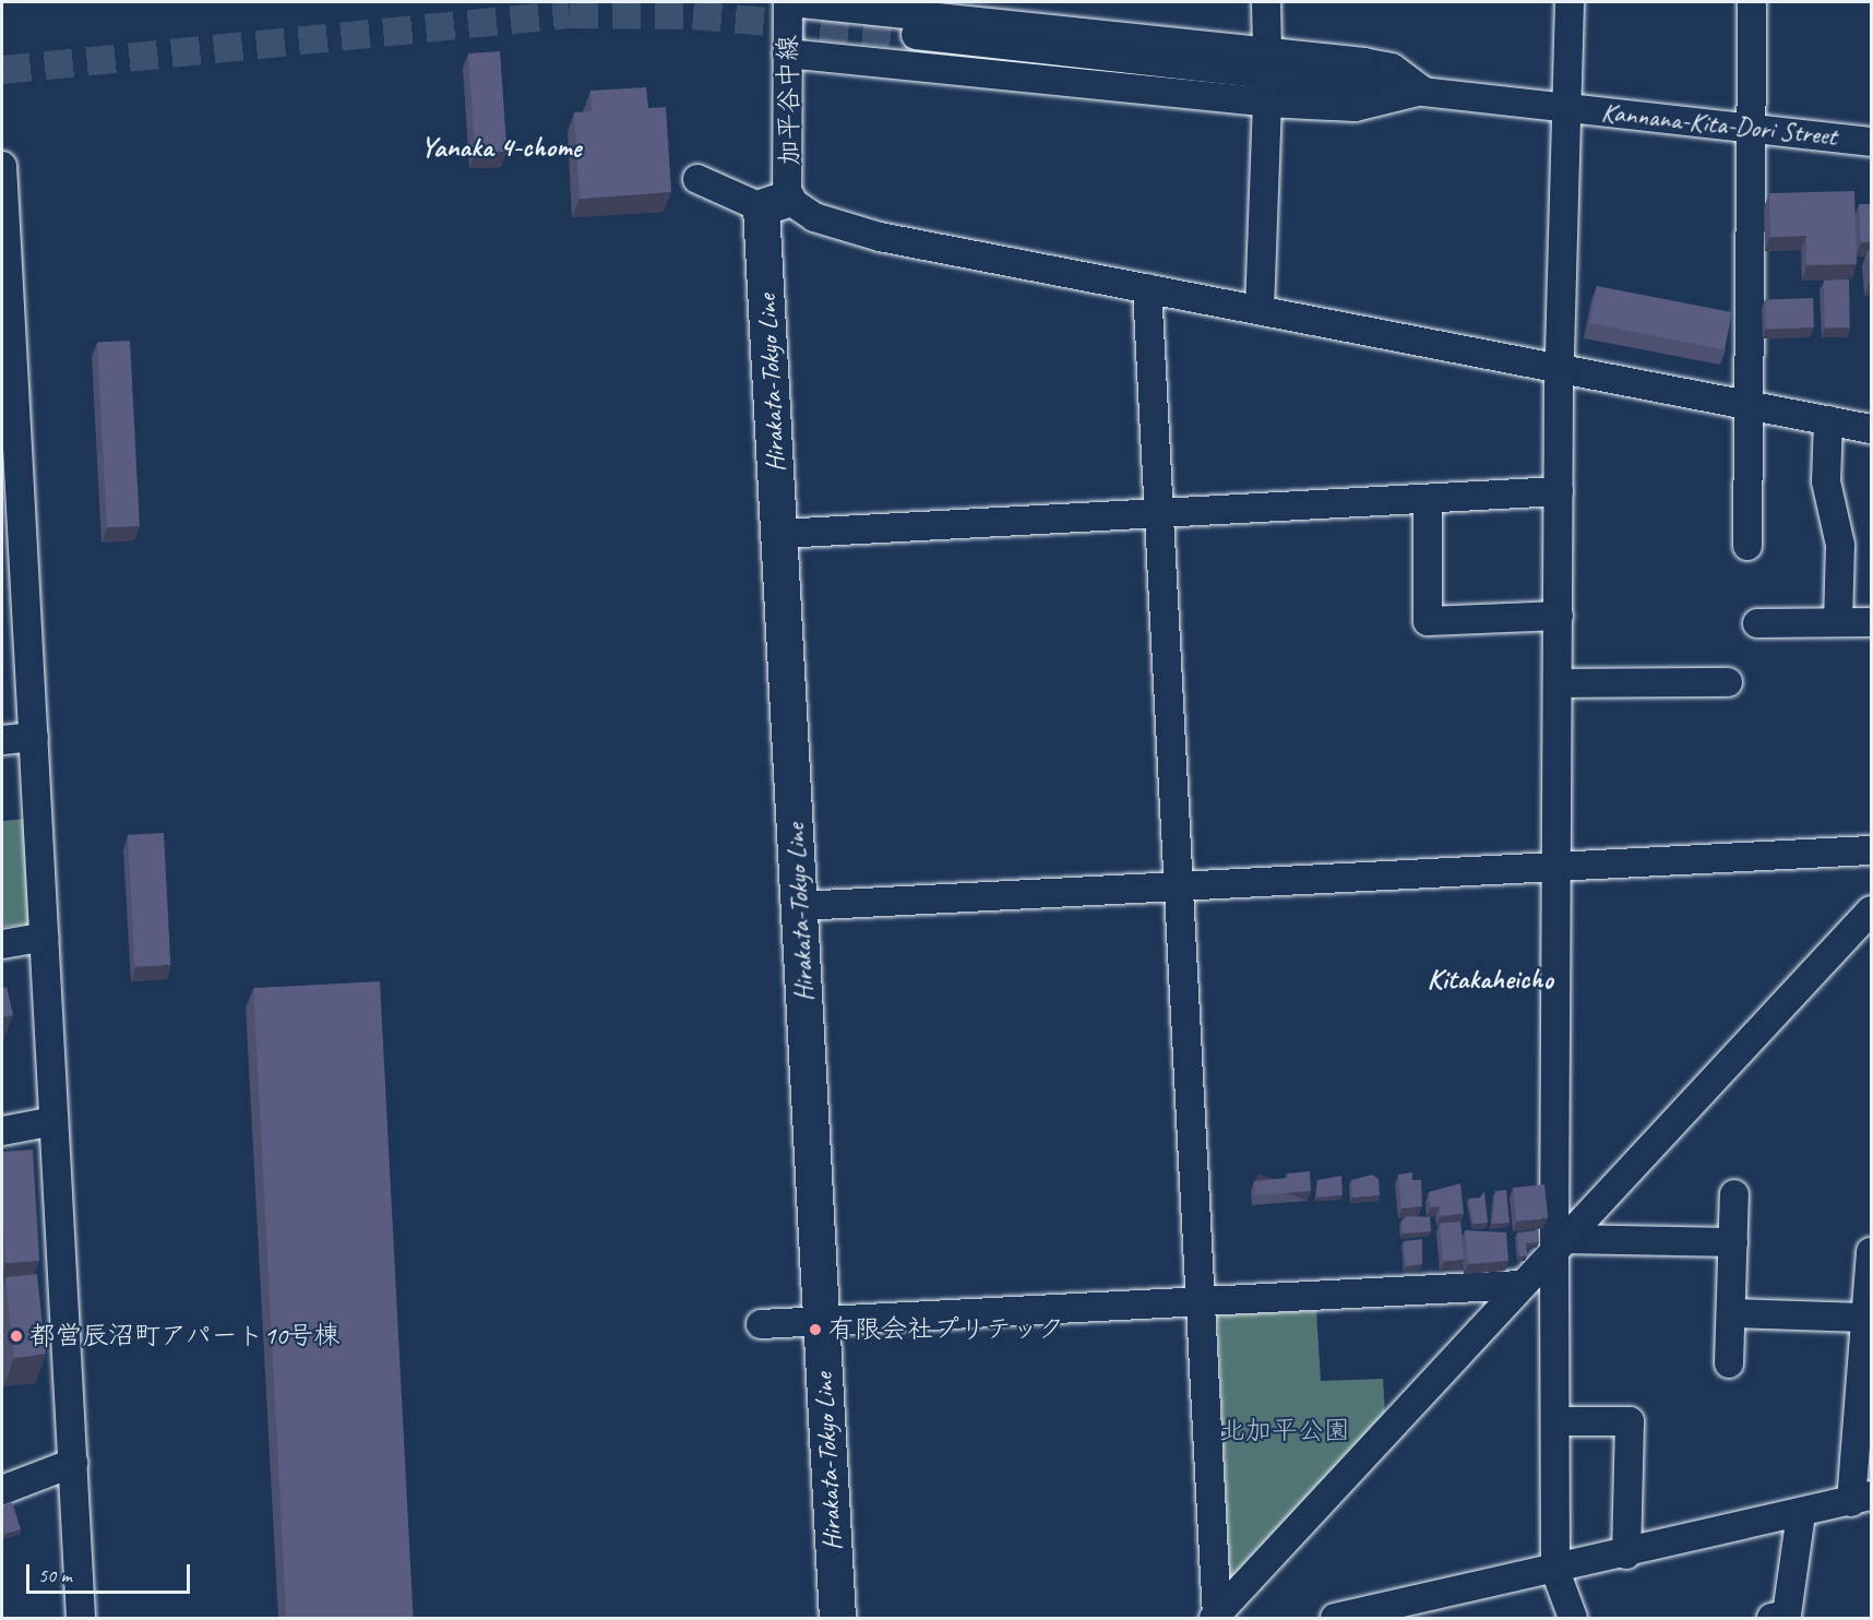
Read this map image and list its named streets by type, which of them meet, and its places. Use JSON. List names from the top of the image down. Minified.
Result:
{"streets":{"main road":["Hirakata-Tokyo Line"],"street":["加平谷中線","Kannana-Kita-Dori Street"]},"crossings":[["加平谷中線","Hirakata-Tokyo Line"]],"districts":["Yanaka 4-chome","Kitakaheicho"],"parks":["北加平公園"],"places":["有限会社プリテック","都営辰沼町アパート10号棟"],"scale_bar":"50 m"}
